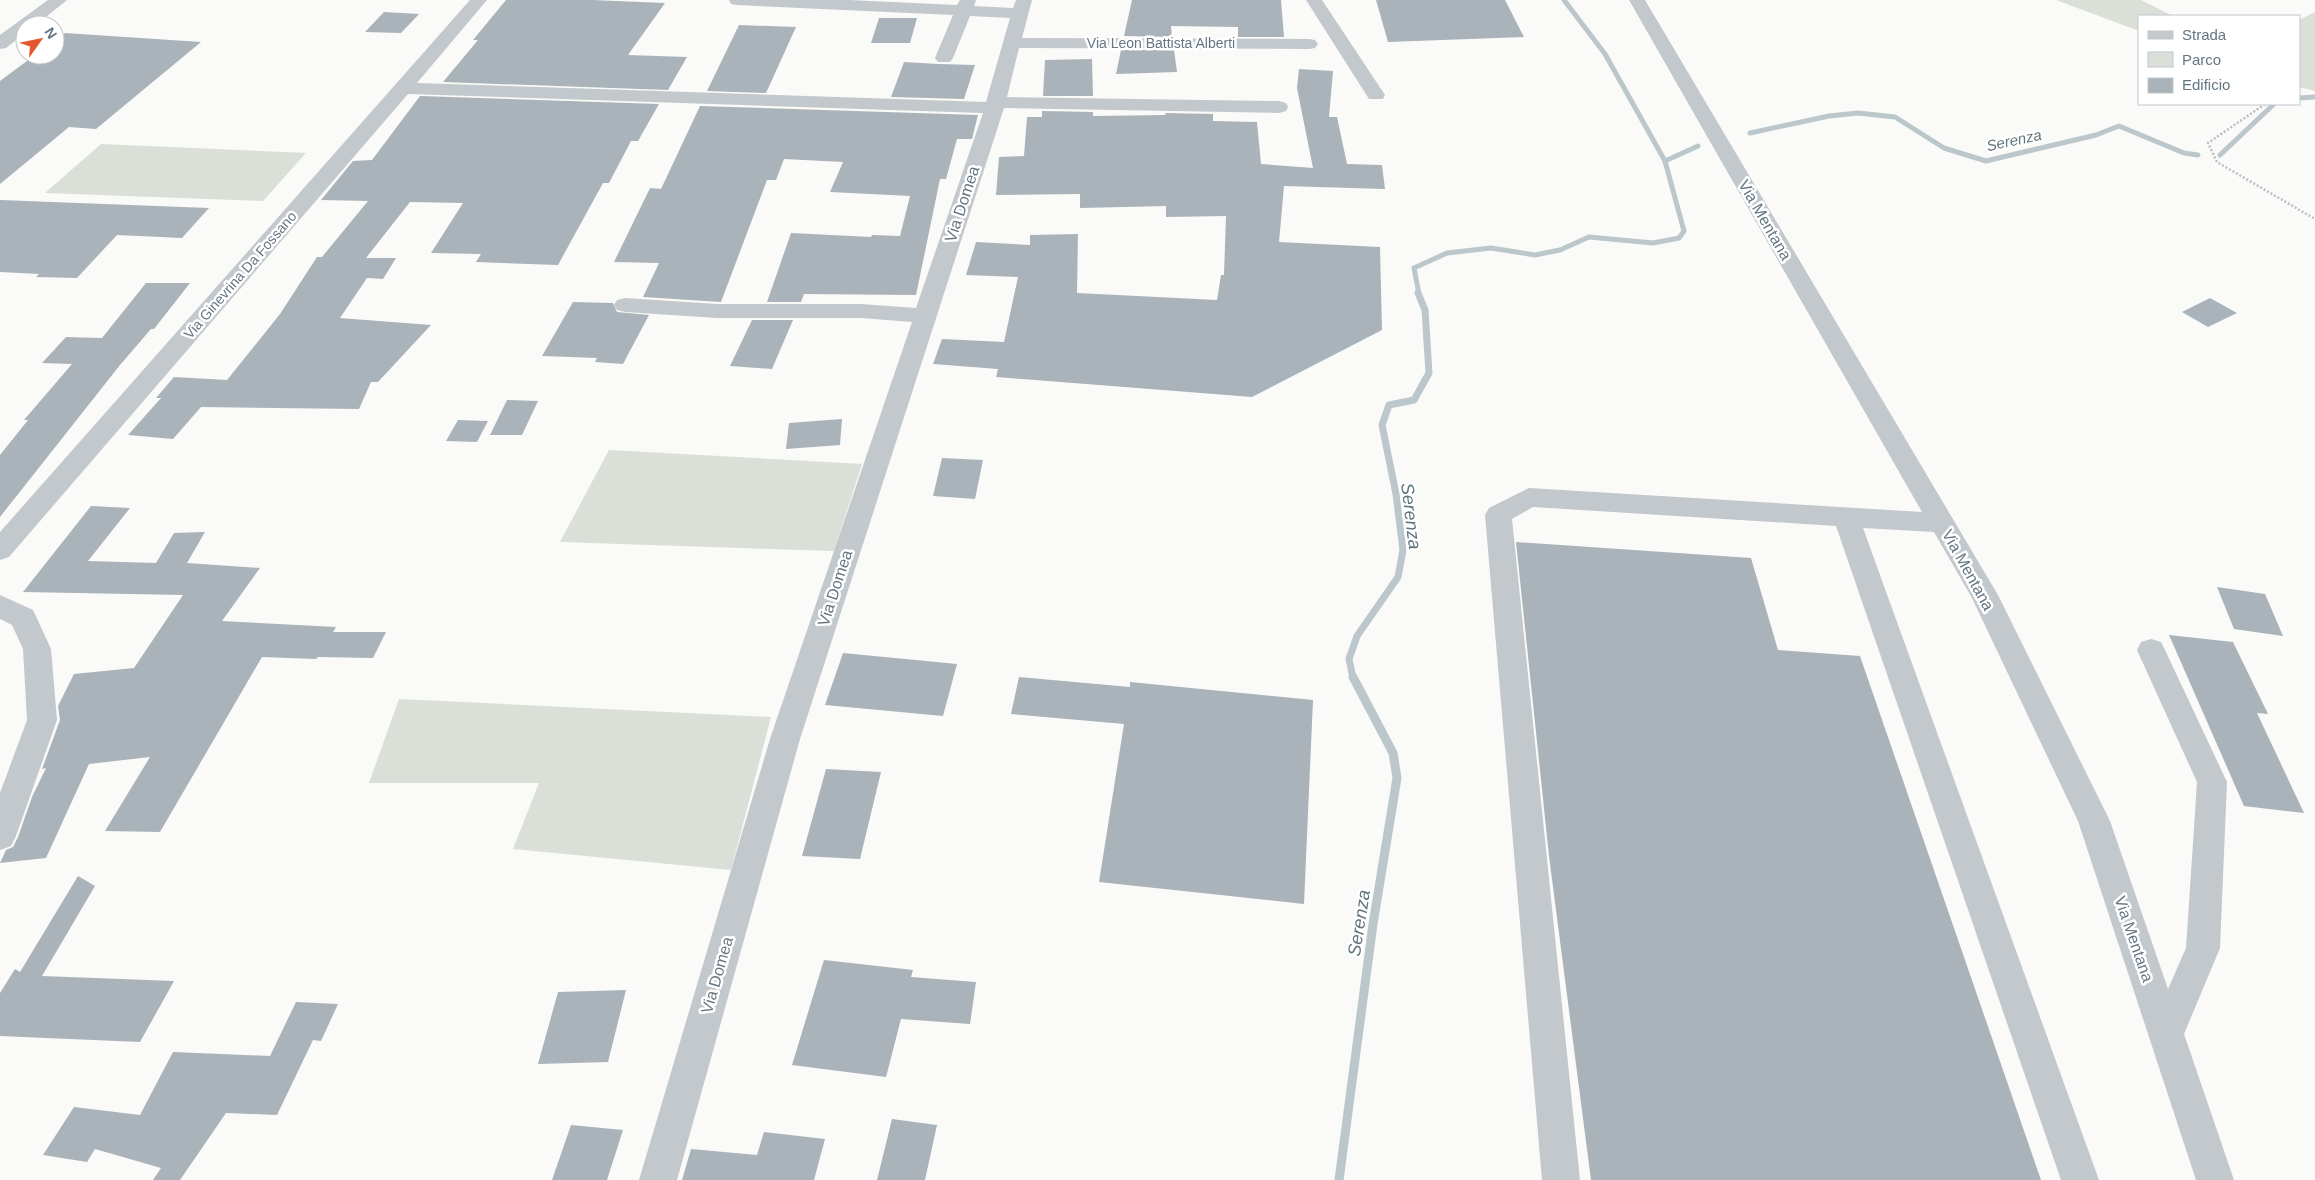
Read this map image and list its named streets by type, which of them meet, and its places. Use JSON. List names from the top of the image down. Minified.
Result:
{"streets":{"street":["Via Leon Battista Alberti","Via Domea","Via Mentana","Via Ginevrina Da Fossano"]},"crossings":[["Via Leon Battista Alberti","Via Domea"]],"water":["Serenza"],"legend":["Strada","Parco","Edificio"],"north":"top right"}
